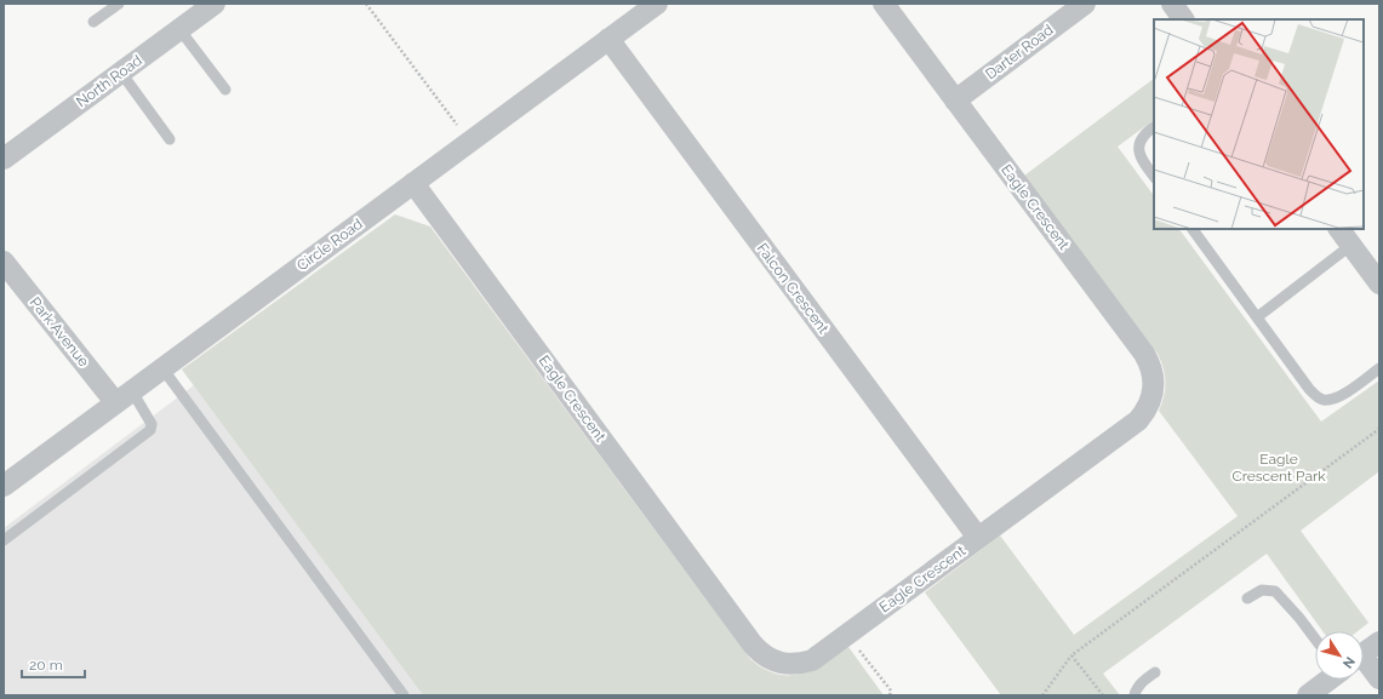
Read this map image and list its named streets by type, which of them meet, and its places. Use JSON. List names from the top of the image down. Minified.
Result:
{"streets":{"street":["Darter Road","North Road","Eagle Crescent","Circle Road","Falcon Crescent","Park Avenue"]},"crossings":[["Darter Road","Eagle Crescent"],["Eagle Crescent","Circle Road"],["Eagle Crescent","Falcon Crescent"],["Circle Road","Falcon Crescent"],["Circle Road","Park Avenue"]],"parks":["Eagle Crescent Park"],"scale_bar":"20 m","north":"bottom right"}
